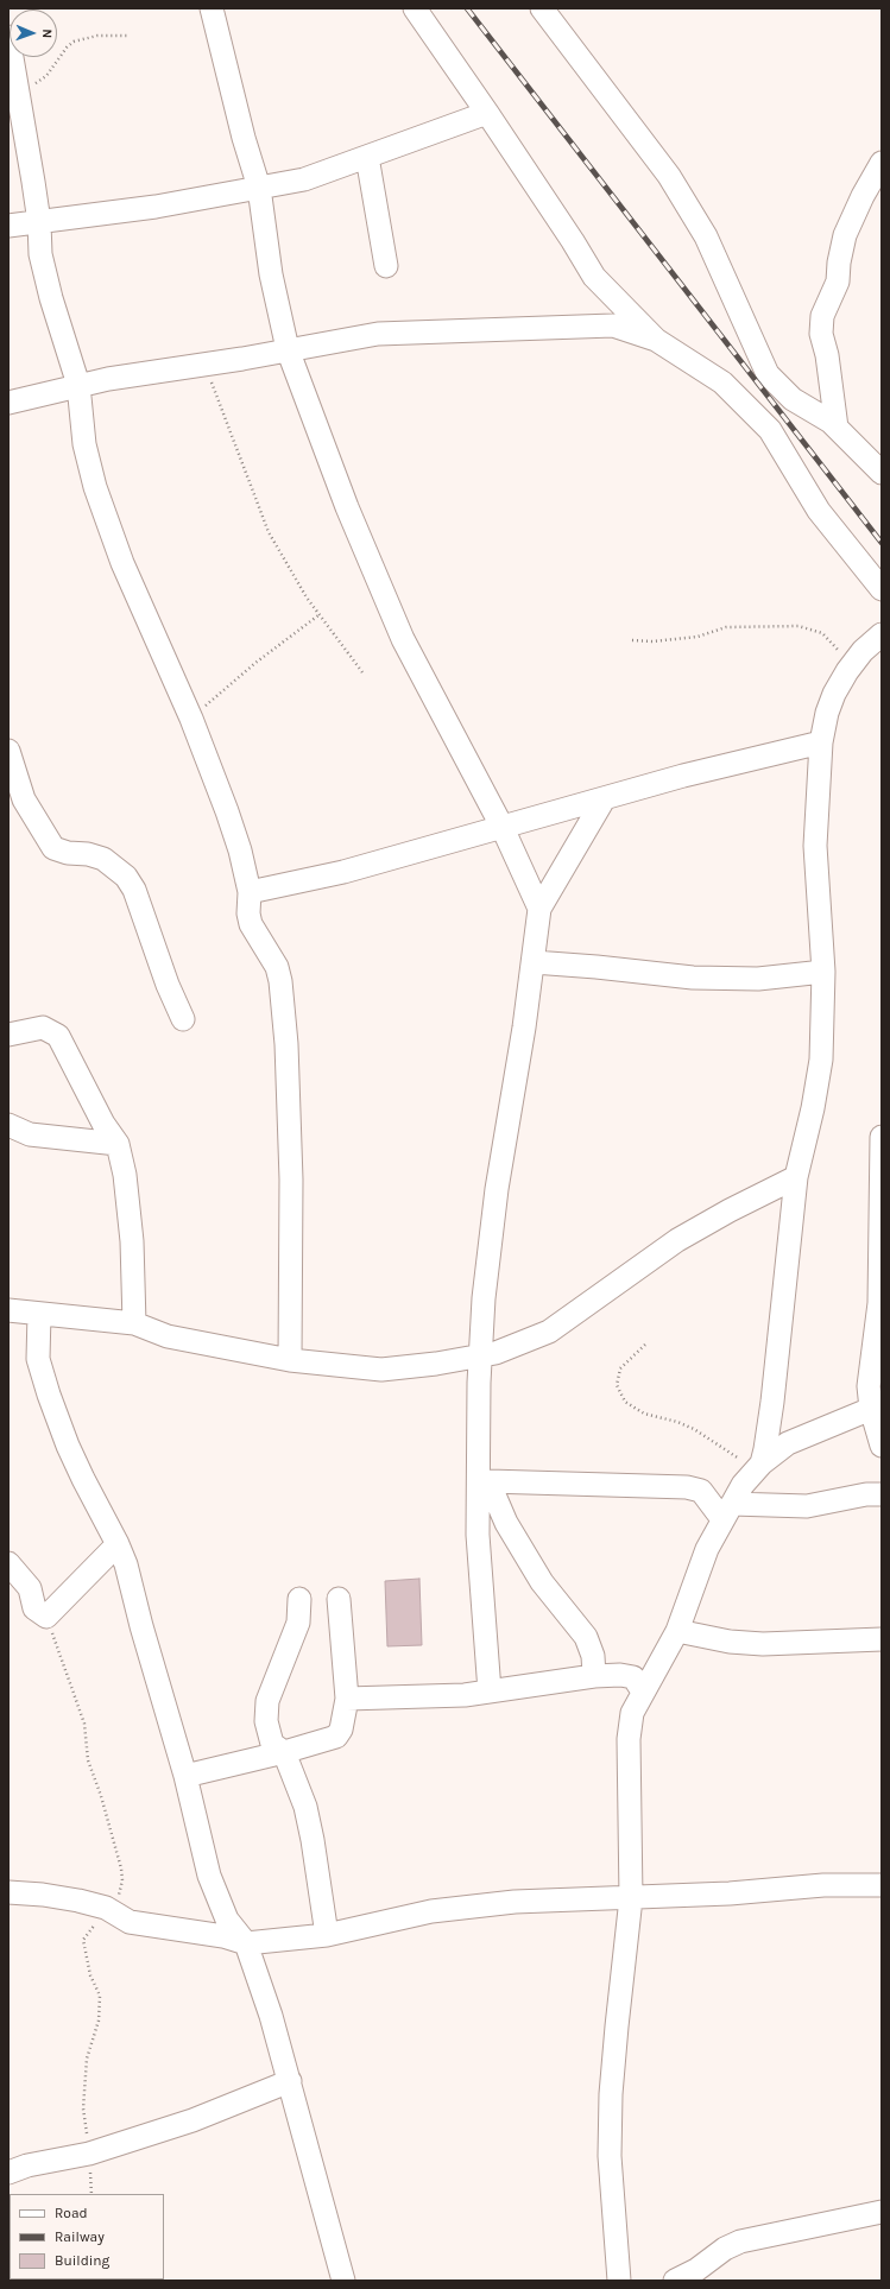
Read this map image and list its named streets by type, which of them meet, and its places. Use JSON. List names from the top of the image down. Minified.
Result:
{"legend":["Road","Railway","Building"],"north":"right"}
